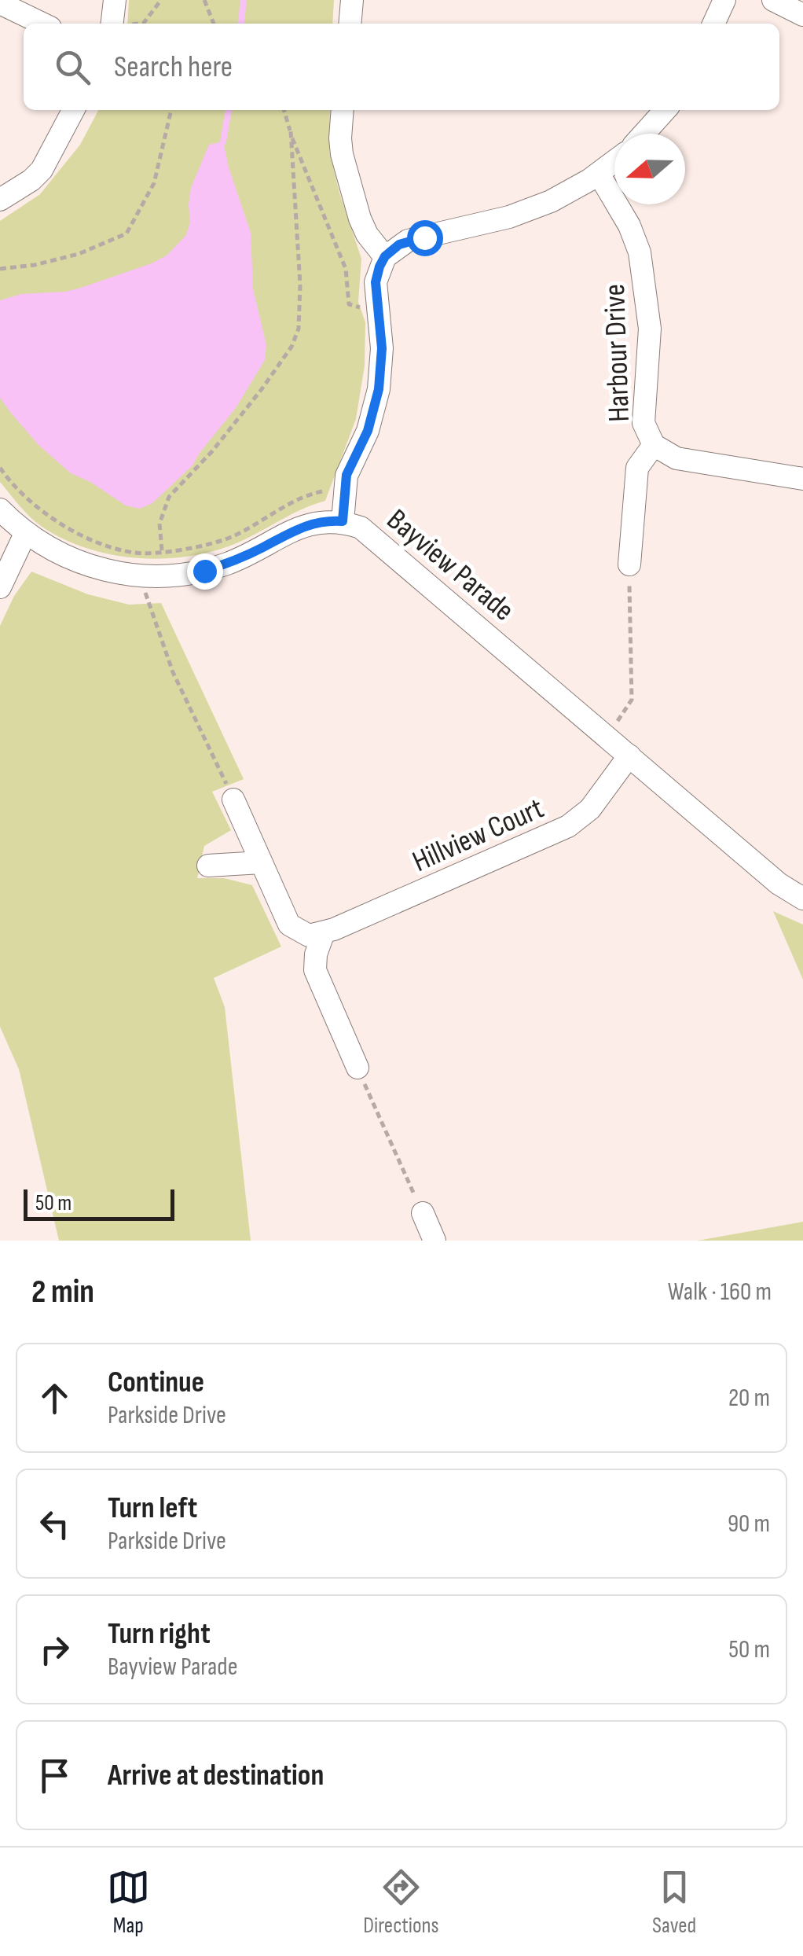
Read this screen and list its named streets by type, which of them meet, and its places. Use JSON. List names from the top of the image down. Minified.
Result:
{"streets":{"street":["Harbour Drive","Bayview Parade","Hillview Court"]},"crossings":[["Bayview Parade","Hillview Court"]],"scale_bar":"50 m","north":"left","page":{"search":"Search here","scale":"50 m","heading":["2 min","Walk · 160 m"],"list":[["Continue","Parkside Drive","20 m"],["Turn left","Parkside Drive","90 m"],["Turn right","Bayview Parade","50 m"],"Arrive at destination"],"nav":["Map","Directions","Saved"]}}
